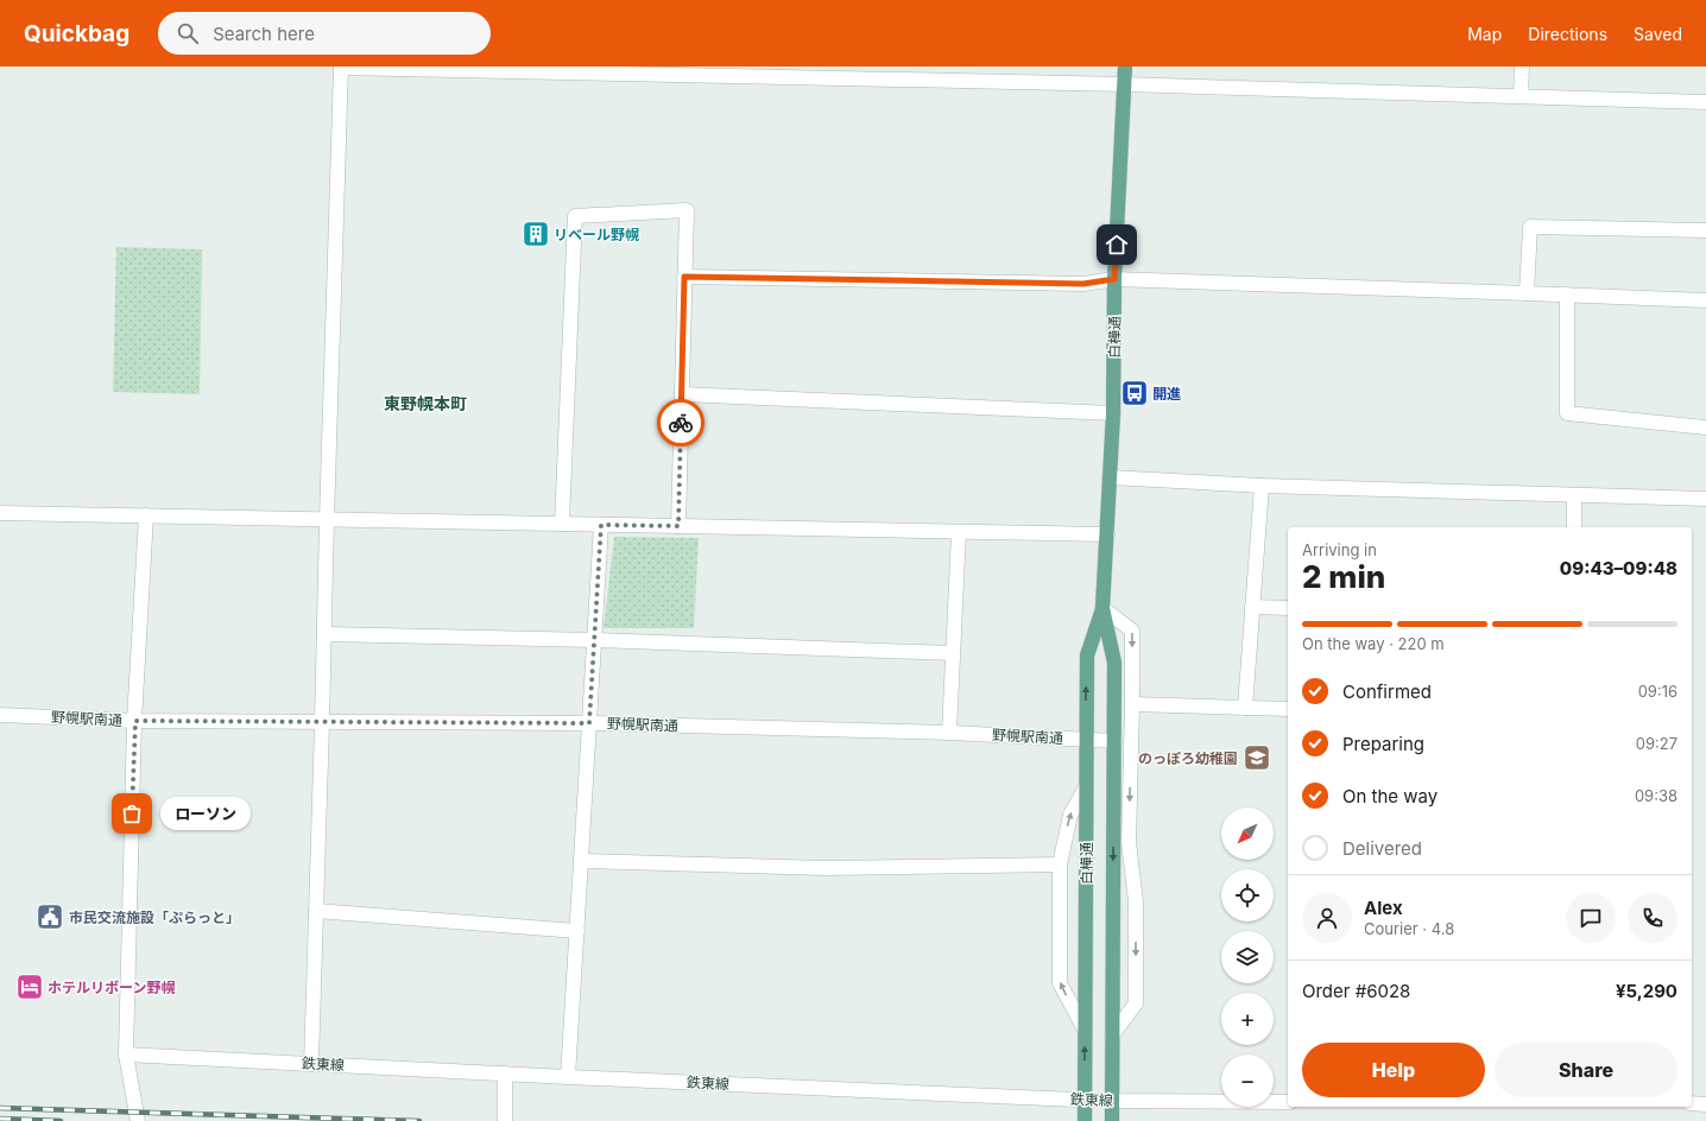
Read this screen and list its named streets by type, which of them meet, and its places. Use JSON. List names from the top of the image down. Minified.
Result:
{"streets":{"main road":["白樺通"],"street":["野幌駅南通","鉄東線"]},"crossings":[["白樺通","野幌駅南通"],["白樺通","鉄東線"]],"districts":["東野幌本町"],"places":{"building":["リベール野幌"],"bus stop":["開進"],"school or university":["のっぽろ幼稚園"],"other":["ローソン"],"public building":["市民交流施設「ぷらっと」"],"hotel":["ホテルリボーン野幌"]},"north":"bottom left","page":{"header":"Quickbag","search":"Search here","nav":["Map","Directions","Saved"],"heading":["2 min","Arriving in","09:43–09:48"],"panel":["Alex","Courier · 4.8","Order #6028","¥5,290"],"bar":"On the way · 220 m","list":[["Confirmed","09:16"],["Preparing","09:27"],["On the way","09:38"],"Delivered"],"bubble":"ローソン","map_buttons":["+","−"],"buttons":["Help","Share"]}}
